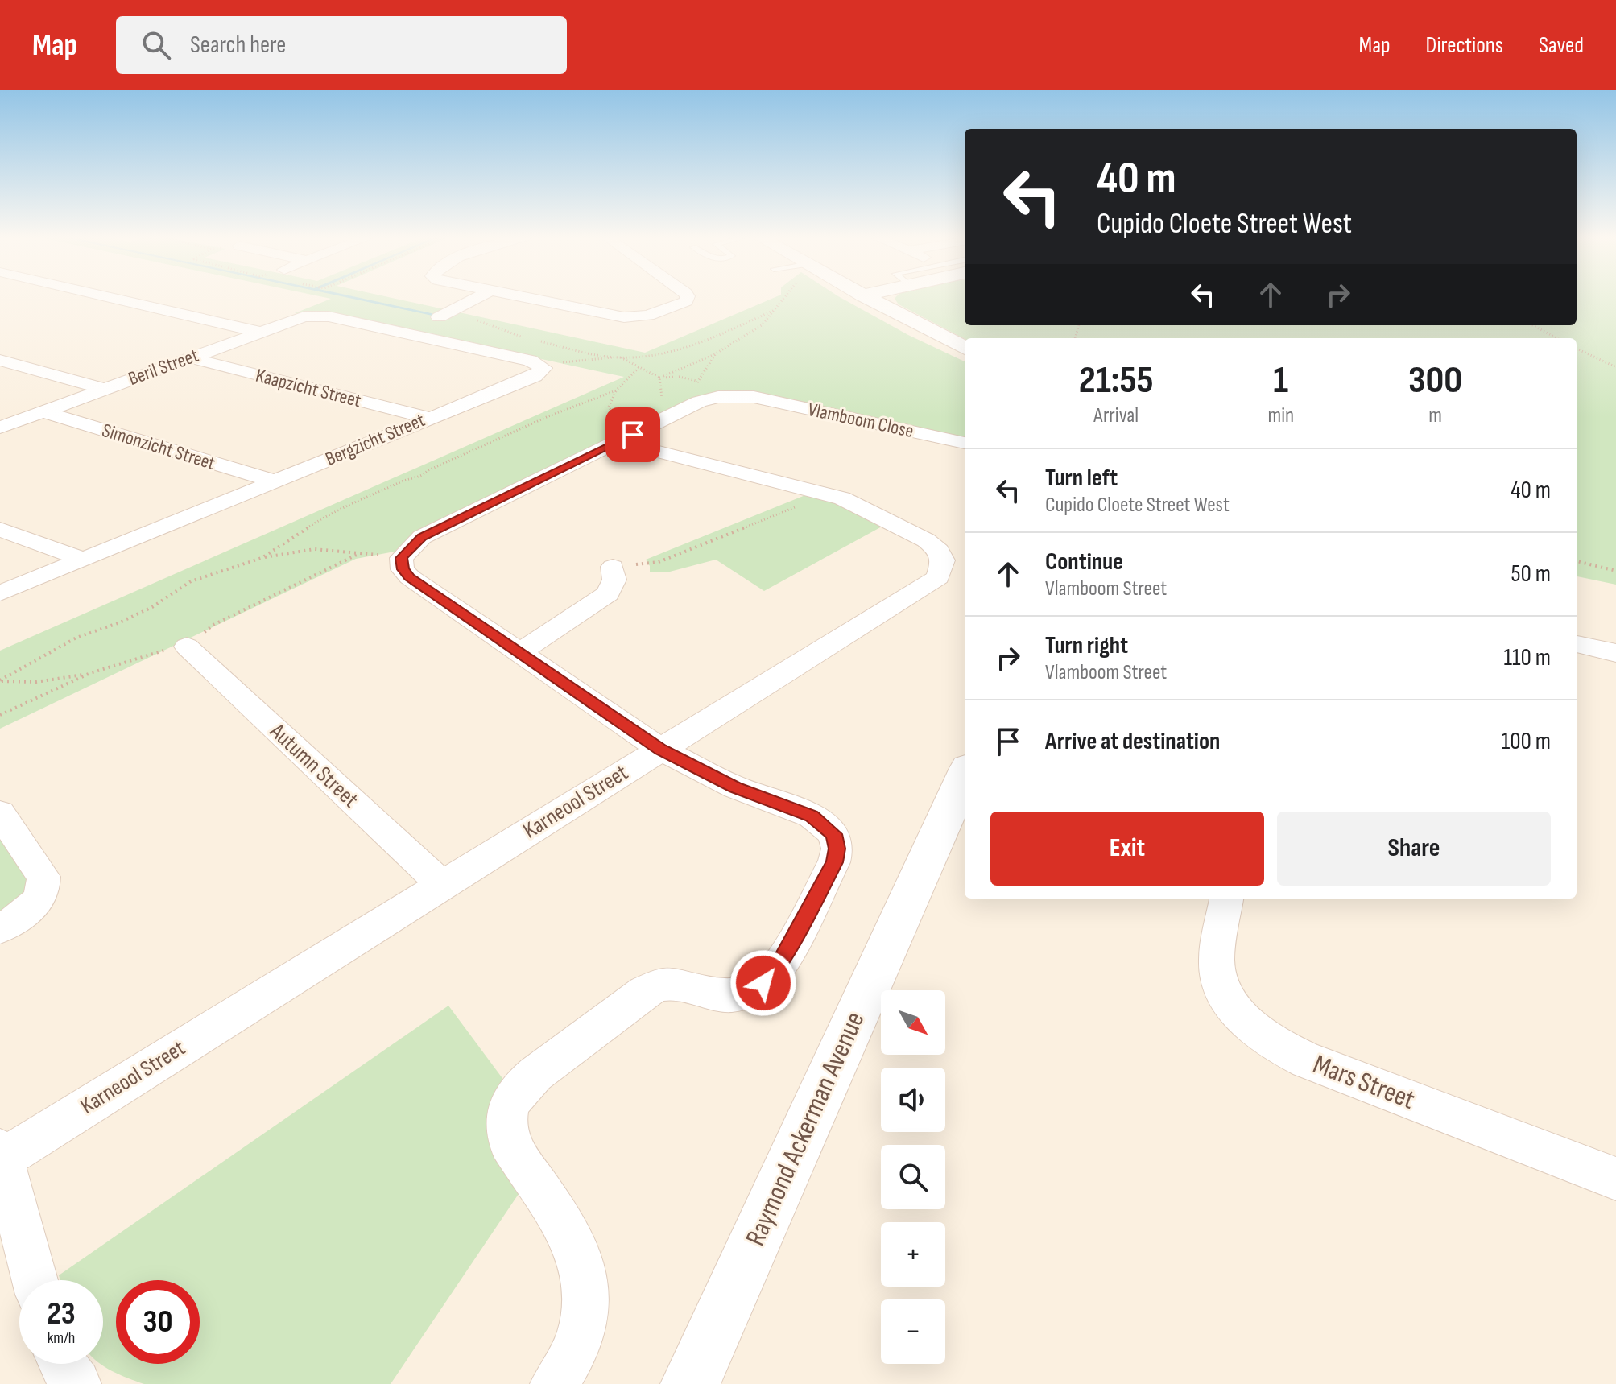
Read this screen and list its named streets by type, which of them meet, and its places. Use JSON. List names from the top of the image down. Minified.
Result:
{"streets":{"street":["Beril Street","Kaapzicht Street","Vlamboom Close","Bergzicht Street","Simonzicht Street","Autumn Street","Karneool Street","Mars Street","Raymond Ackerman Avenue"]},"crossings":[["Beril Street","Kaapzicht Street"],["Beril Street","Bergzicht Street"],["Beril Street","Simonzicht Street"],["Kaapzicht Street","Bergzicht Street"],["Vlamboom Close","Karneool Street"],["Bergzicht Street","Simonzicht Street"],["Autumn Street","Karneool Street"]],"north":"bottom right","page":{"header":"Map","search":"Search here","nav":["Map","Directions","Saved"],"turn":["40 m","Cupido Cloete Street West"],"eta":["21:55","Arrival","1","min","300","m"],"list":[{"name":"Turn left","note":"Cupido Cloete Street West","value":"40 m"},{"name":"Continue","note":"Vlamboom Street","value":"50 m"},{"name":"Turn right","note":"Vlamboom Street","value":"110 m"},{"name":"Arrive at destination","value":"100 m"}],"buttons":["Exit","Share"],"map_buttons":["+","−"],"speed":"23 km/h","limit":"30"}}
